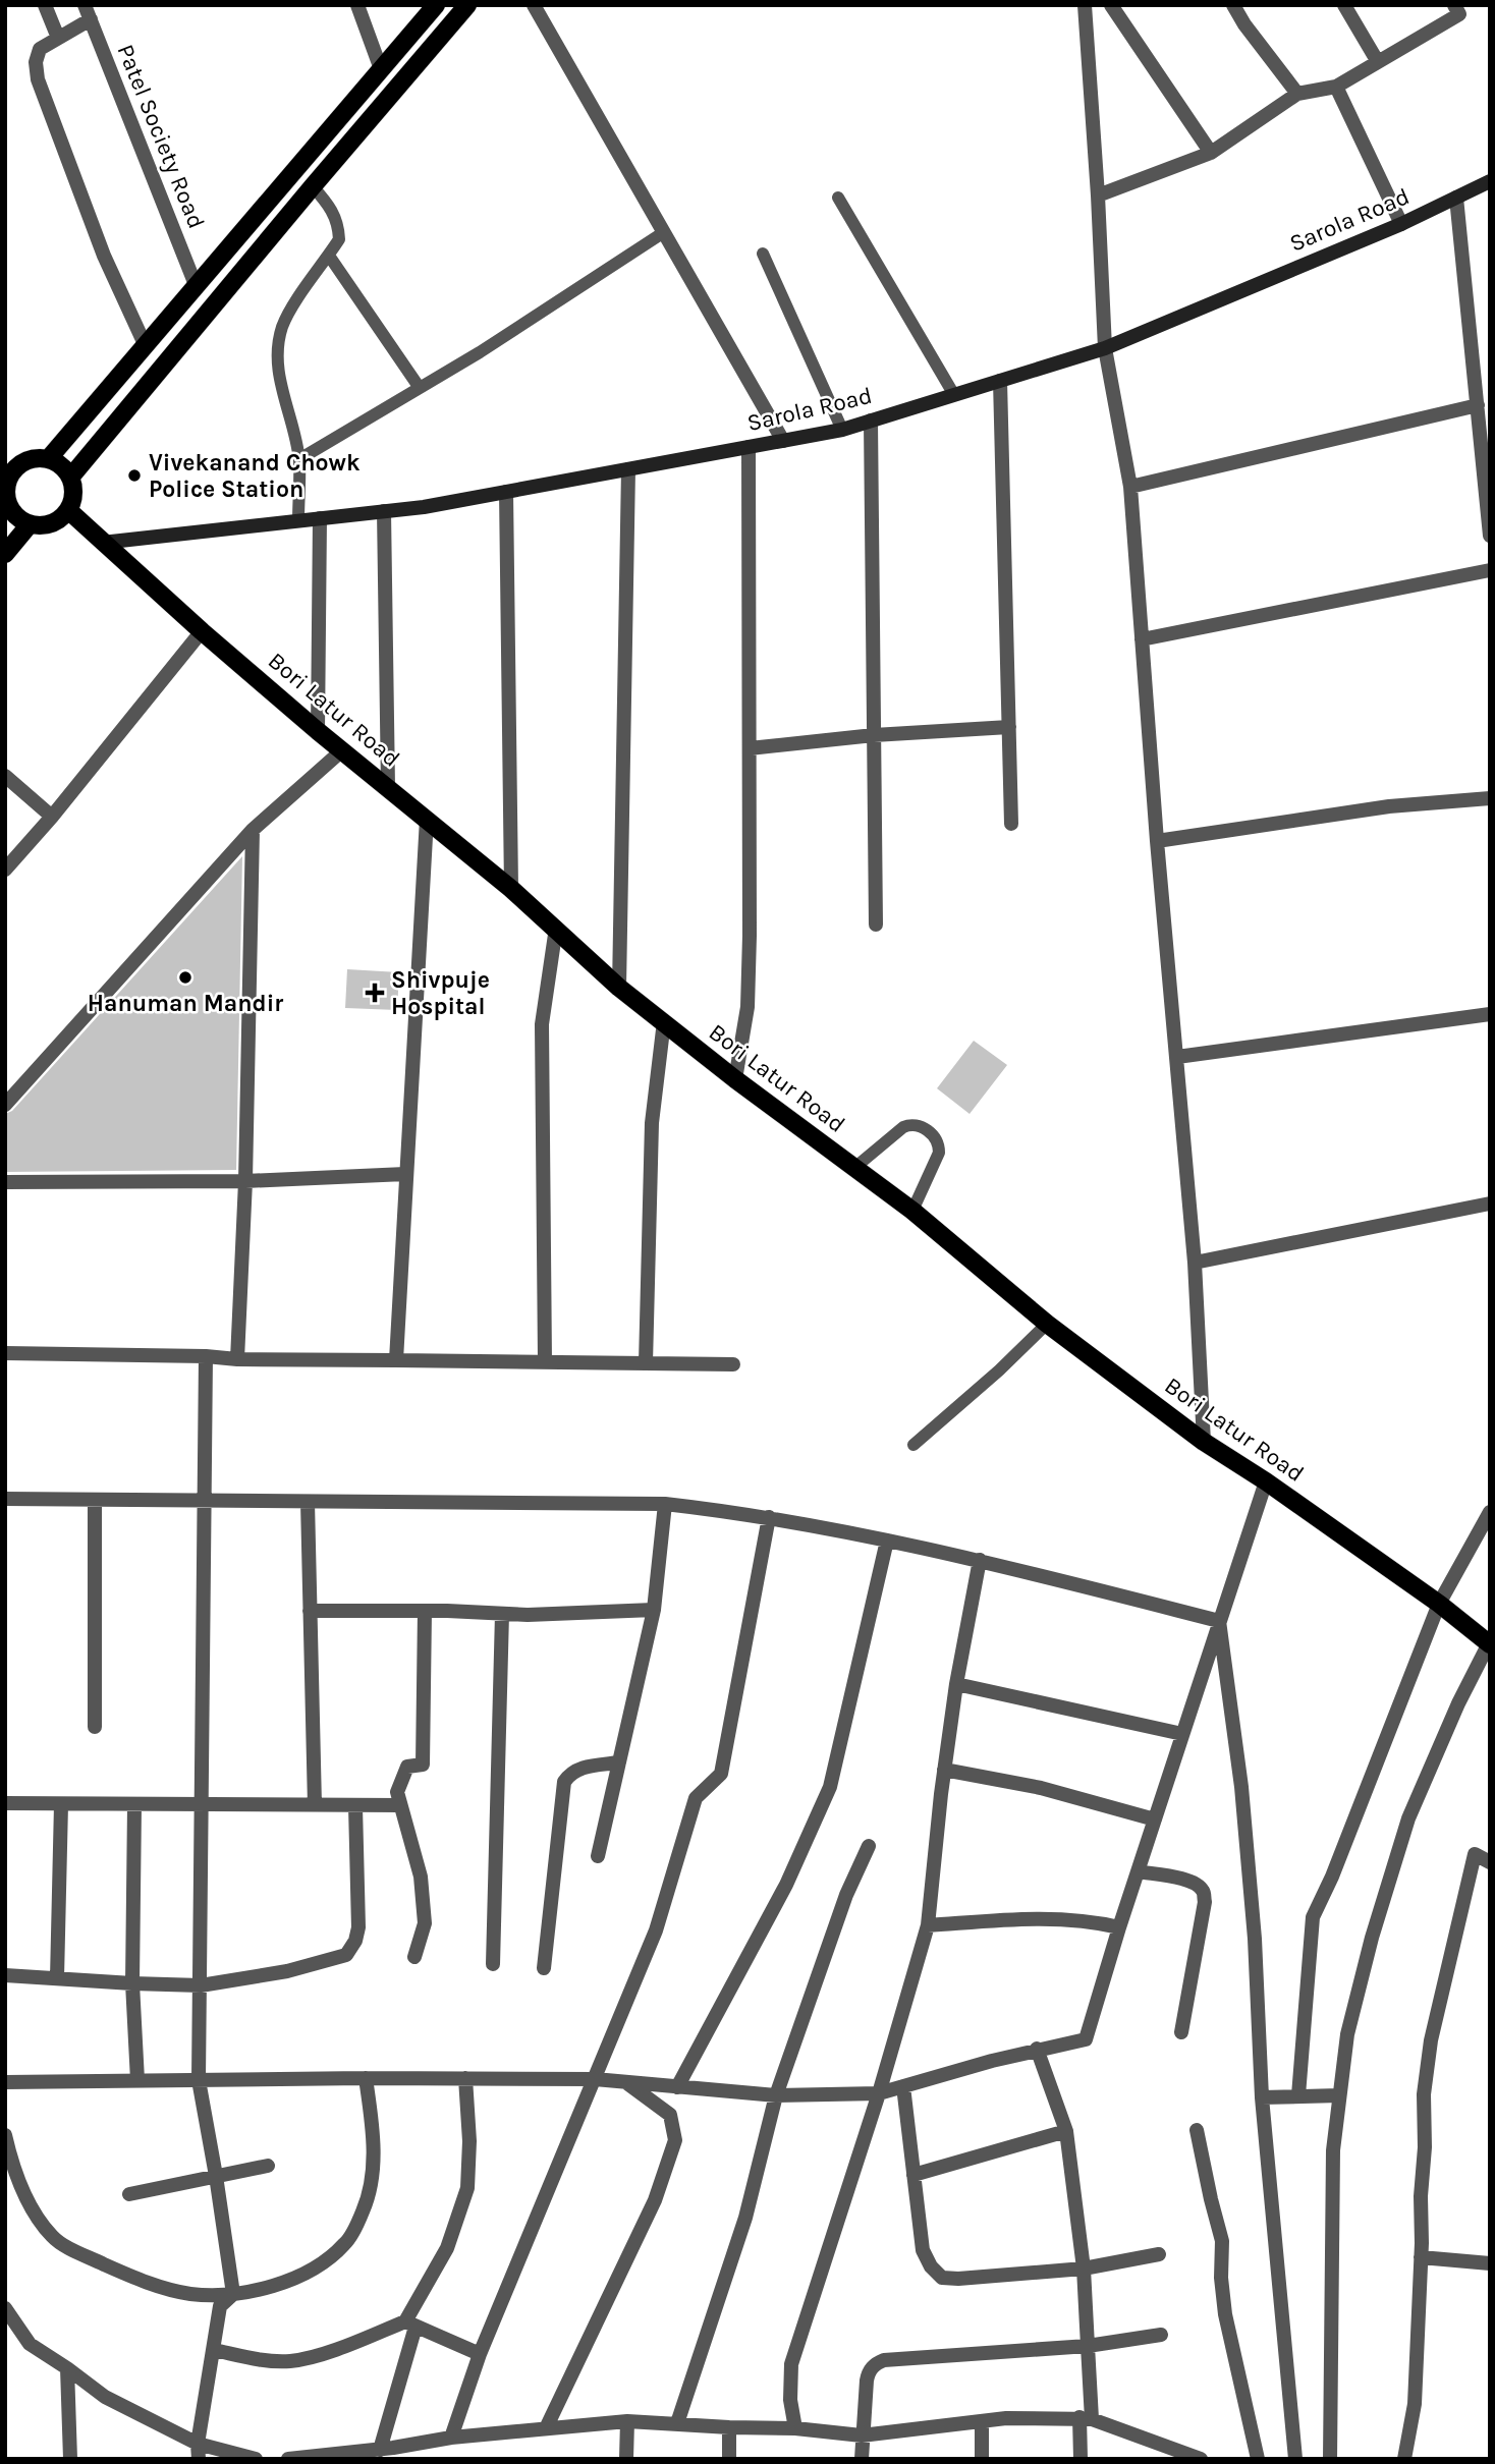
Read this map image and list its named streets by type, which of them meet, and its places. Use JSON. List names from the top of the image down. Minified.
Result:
{"streets":{"main road":["Sarola Road","Bori Latur Road"],"street":["Patel Society Road"]},"crossings":[["Sarola Road","Bori Latur Road"]],"places":{"other":["Vivekanand Chowk Police Station","Hanuman Mandir"],"health":["Shivpuje Hospital"]}}
